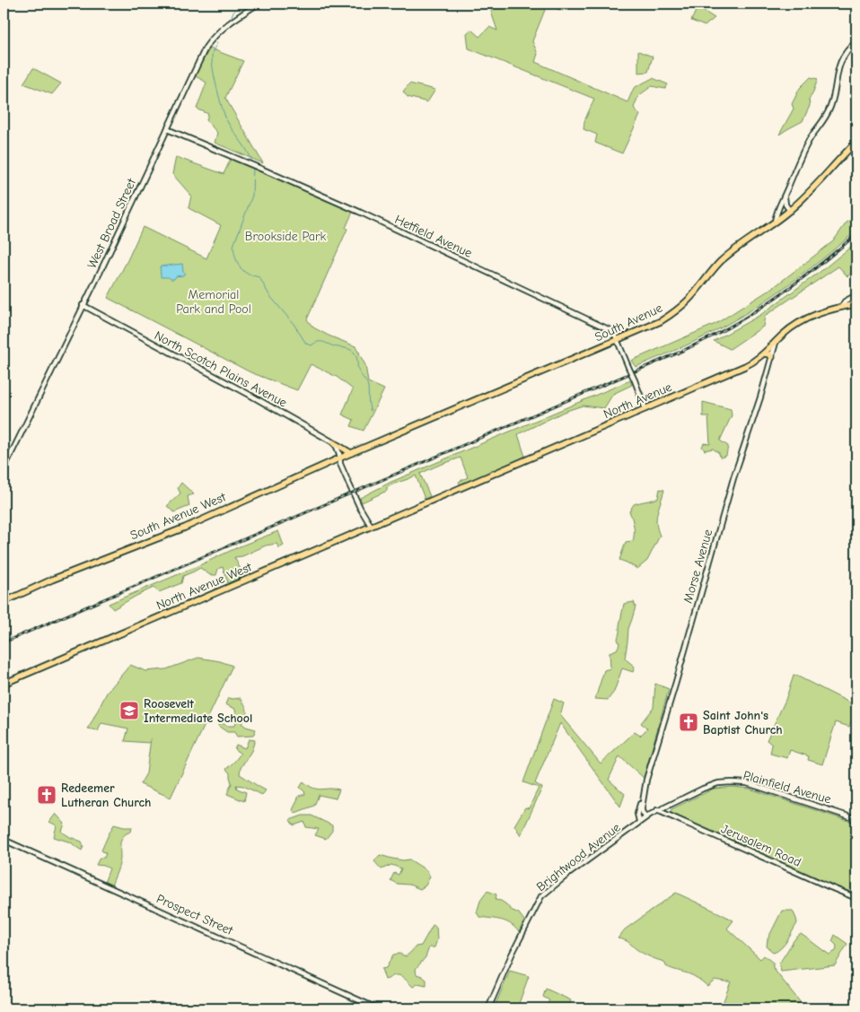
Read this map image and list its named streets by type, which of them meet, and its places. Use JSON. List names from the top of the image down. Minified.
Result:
{"streets":{"main road":["South Avenue","North Avenue","South Avenue West","North Avenue West"],"street":["West Broad Street","Hetfield Avenue","North Scotch Plains Avenue","Morse Avenue","Plainfield Avenue","Jerusalem Road","Brightwood Avenue","Prospect Street"]},"crossings":[["West Broad Street","Hetfield Avenue"],["West Broad Street","North Scotch Plains Avenue"],["Hetfield Avenue","South Avenue"],["Hetfield Avenue","North Avenue"],["South Avenue","South Avenue West"],["North Avenue","Morse Avenue"],["North Avenue","North Avenue West"],["Morse Avenue","Plainfield Avenue"],["Morse Avenue","Brightwood Avenue"],["Plainfield Avenue","Jerusalem Road"],["Plainfield Avenue","Brightwood Avenue"]],"parks":["Brookside Park","Memorial Park and Pool"],"places":{"school or university":["Roosevelt Intermediate School"],"church":["Saint John's Baptist Church","Redeemer Lutheran Church"]}}
